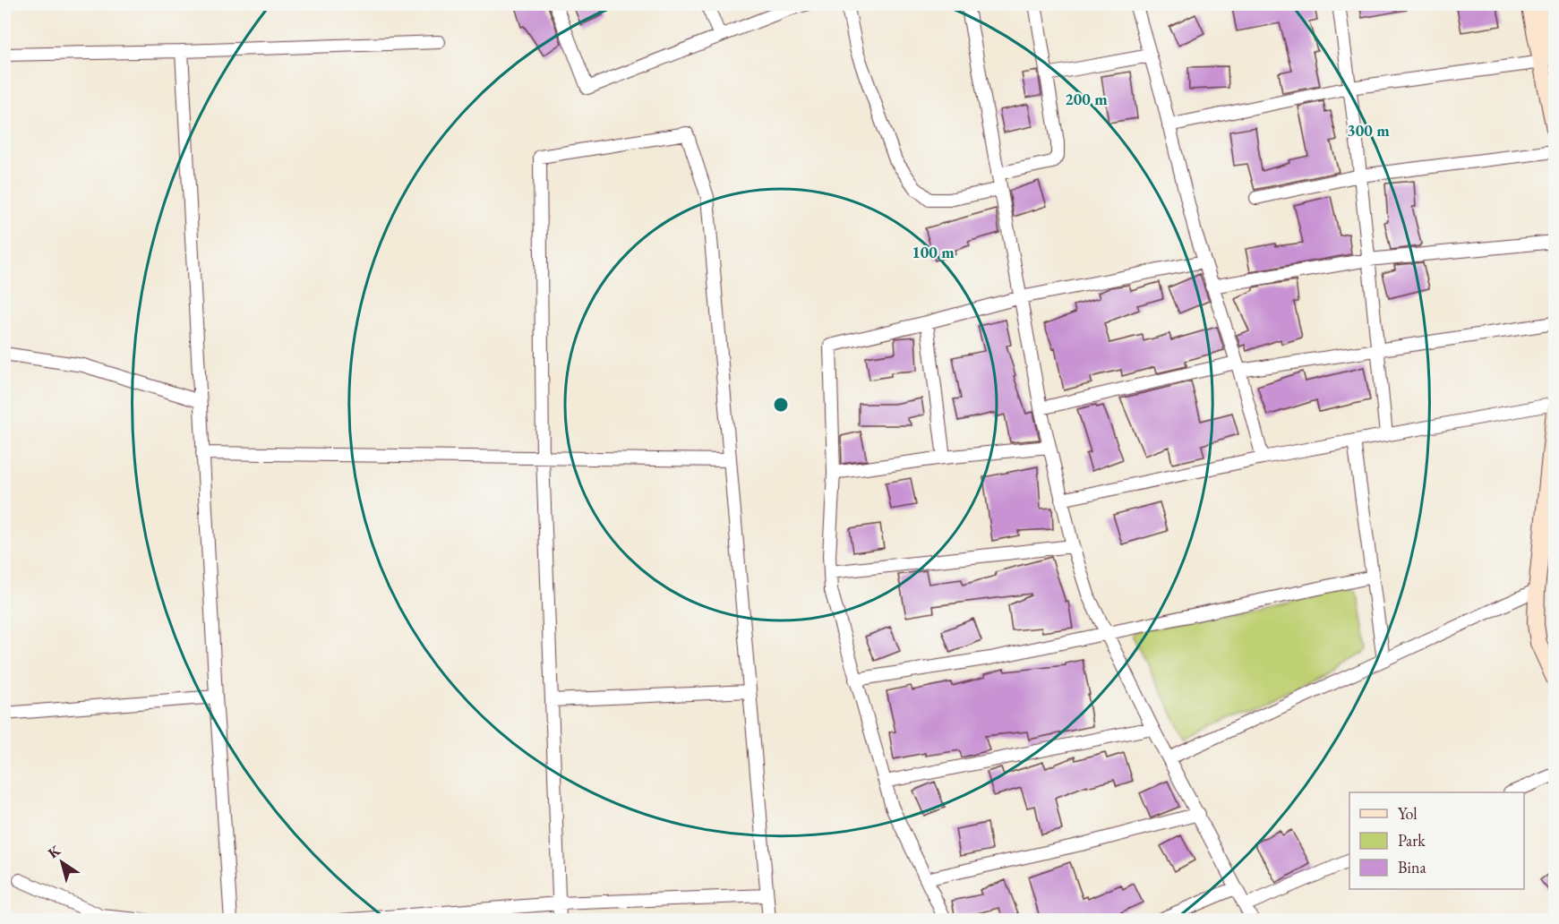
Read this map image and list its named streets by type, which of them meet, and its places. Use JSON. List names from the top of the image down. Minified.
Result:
{"legend":["Yol","Park","Bina"],"north":"top left","rings":["200 m","300 m","100 m"]}
